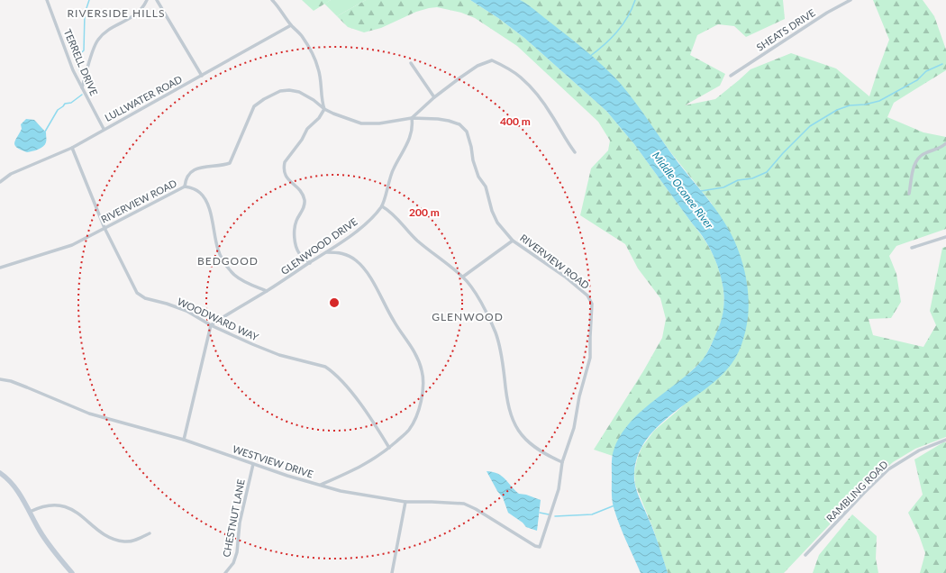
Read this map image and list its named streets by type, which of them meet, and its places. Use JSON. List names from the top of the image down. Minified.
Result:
{"streets":{"street":["SHEATS DRIVE","TERRELL DRIVE","LULLWATER ROAD","RIVERVIEW ROAD","GLENWOOD DRIVE","WOODWARD WAY","WESTVIEW DRIVE","RAMBLING ROAD","CHESTNUT LANE"]},"crossings":[["TERRELL DRIVE","LULLWATER ROAD"],["LULLWATER ROAD","WOODWARD WAY"],["RIVERVIEW ROAD","WOODWARD WAY"],["RIVERVIEW ROAD","WESTVIEW DRIVE"],["GLENWOOD DRIVE","WOODWARD WAY"],["WESTVIEW DRIVE","CHESTNUT LANE"]],"districts":["RIVERSIDE HILLS","BEDGOOD","GLENWOOD"],"water":["Middle Oconee River"],"rings":["400 m","200 m"]}
